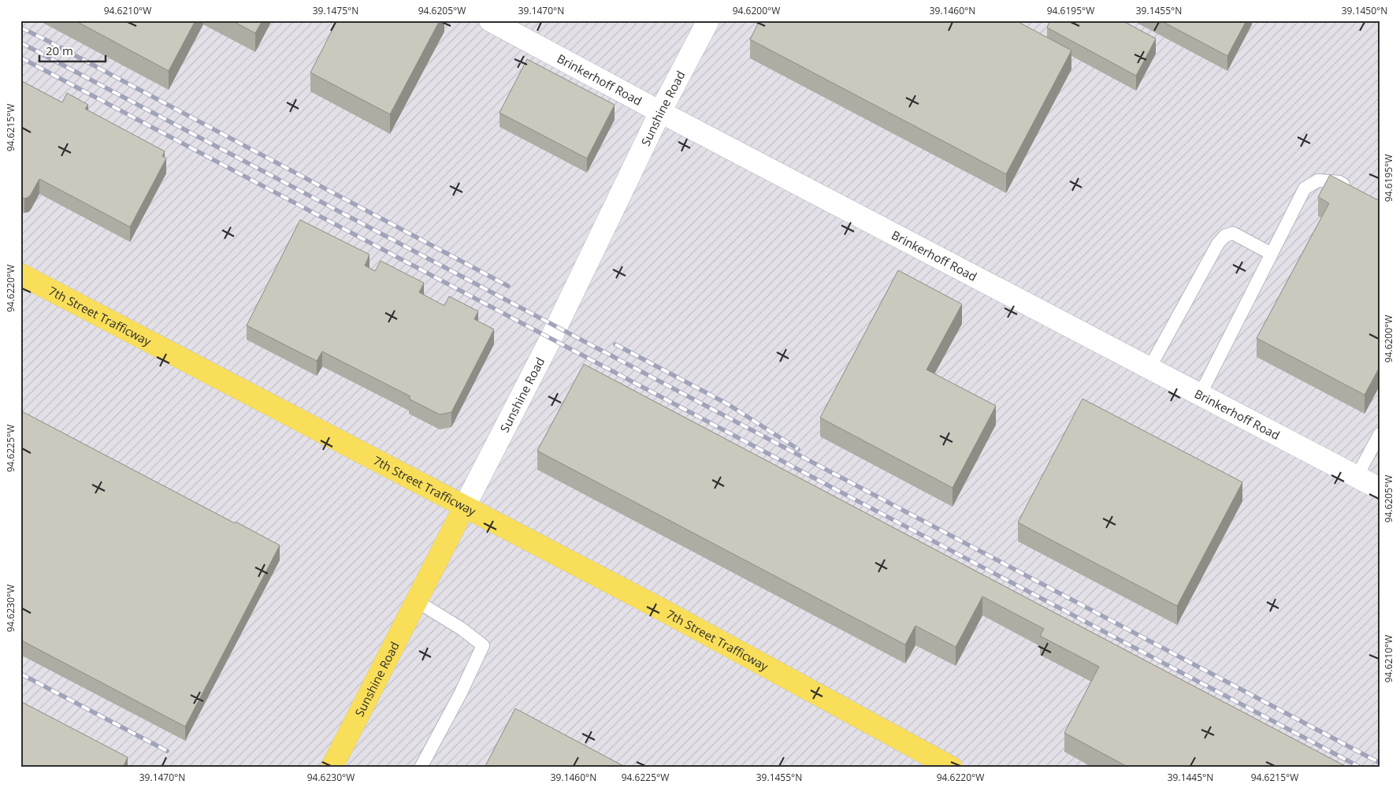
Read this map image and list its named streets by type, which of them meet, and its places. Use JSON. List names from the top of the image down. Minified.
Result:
{"streets":{"main road":["Sunshine Road","7th Street Trafficway"],"street":["Brinkerhoff Road"]},"crossings":[["Brinkerhoff Road","Sunshine Road"],["Sunshine Road","7th Street Trafficway"]],"scale_bar":"20 m","coordinates":["94.6210°W","39.1475°N","94.6205°W","39.1470°N","94.6200°W","39.1460°N","94.6195°W","39.1455°N","39.1450°N","94.6215°W","94.6220°W","94.6225°W","94.6230°W","39.1445°N"]}
